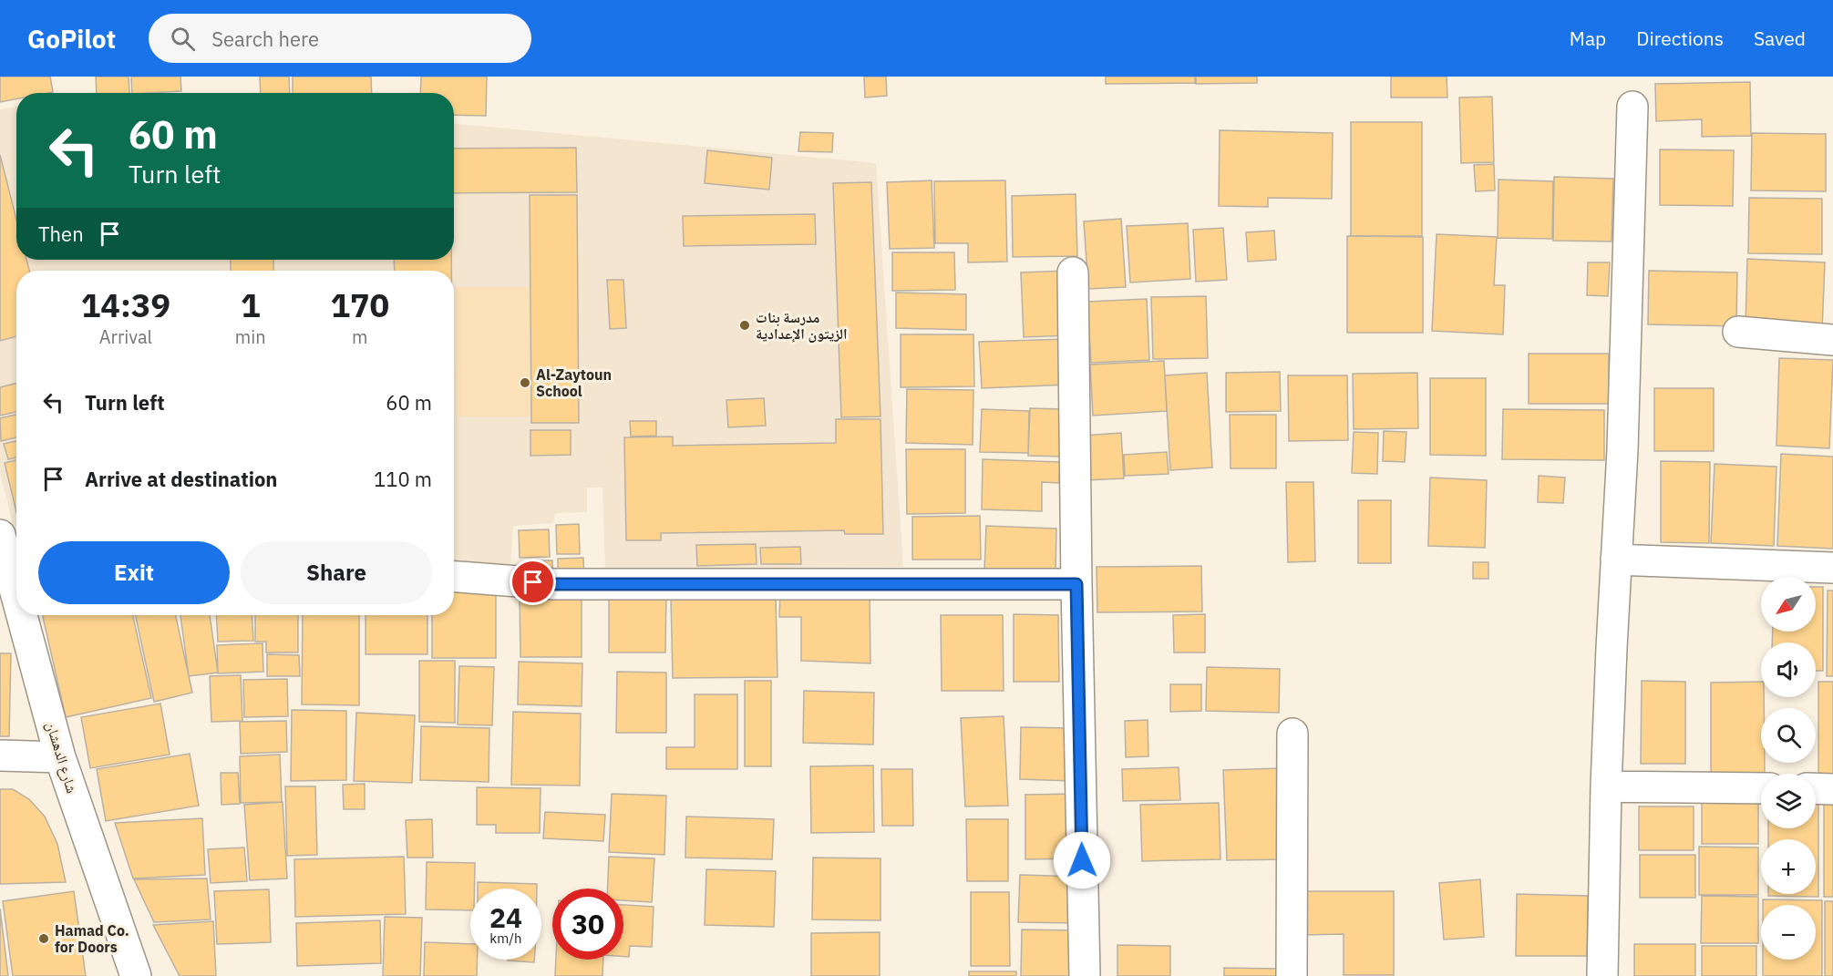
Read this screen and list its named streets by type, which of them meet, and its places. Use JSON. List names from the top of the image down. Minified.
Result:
{"streets":{"street":["شارع الدهشان"]},"places":["مدرسة بنات الزيتون الإعدادية","Al-Zaytoun School","Hamad Co. for Doors"],"north":"bottom left","page":{"header":"GoPilot","search":"Search here","nav":["Map","Directions","Saved"],"turn":["60 m","Turn left"],"then":"Then","eta":["14:39","Arrival","1","min","170","m"],"list":[{"name":"Turn left","value":"60 m"},{"name":"Arrive at destination","value":"110 m"}],"buttons":["Exit","Share"],"map_buttons":["+","−"],"speed":"24 km/h","limit":"30"}}
